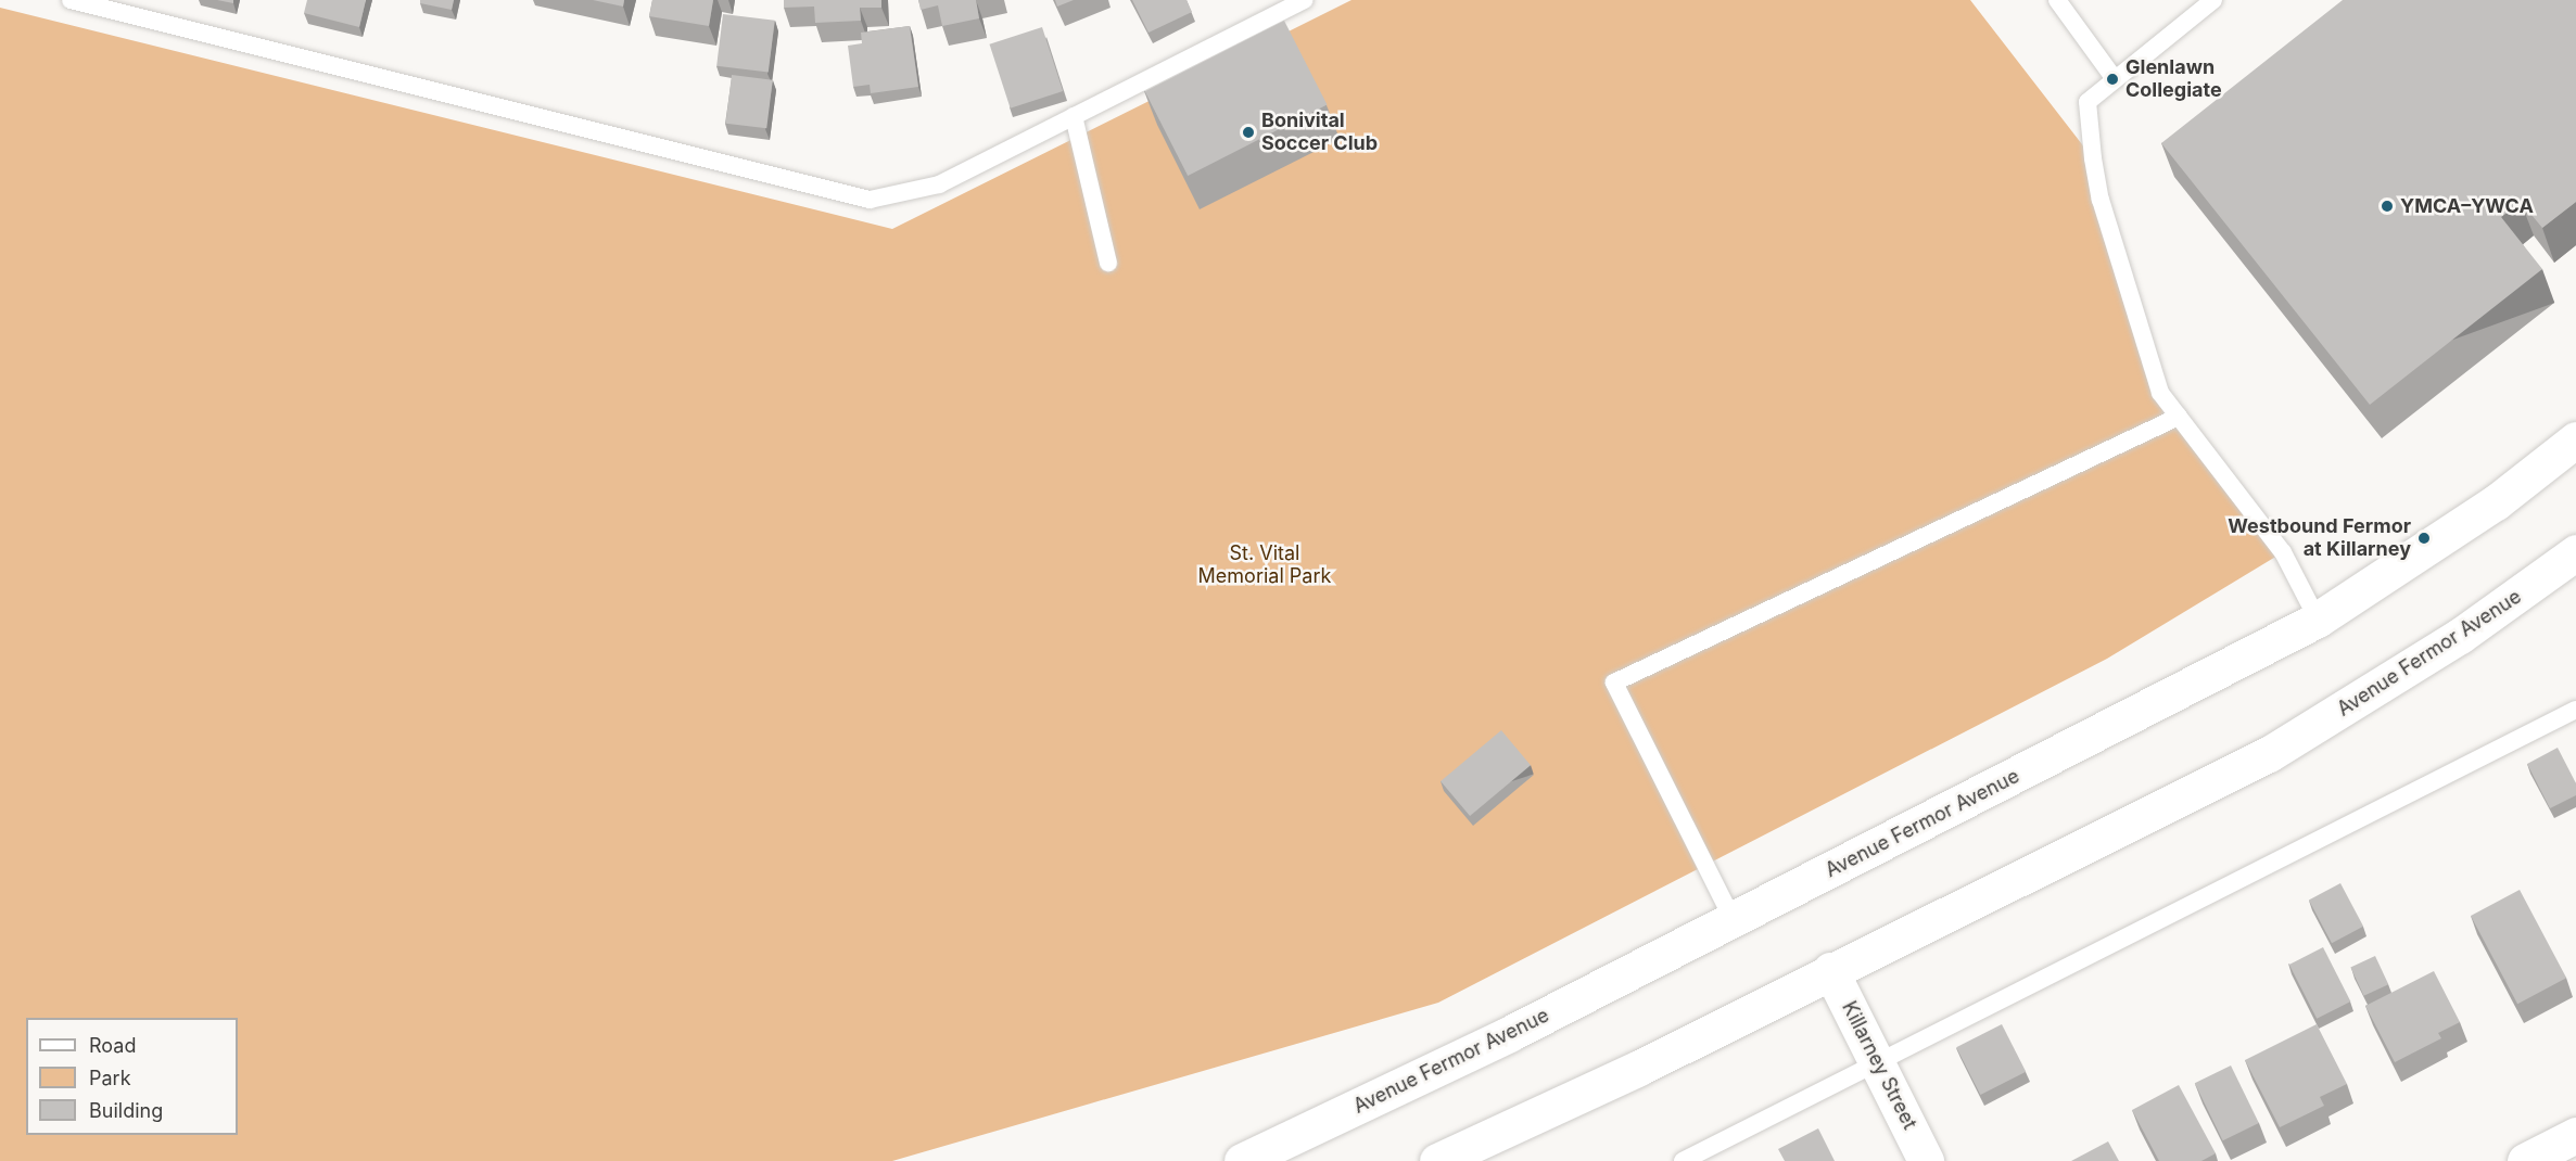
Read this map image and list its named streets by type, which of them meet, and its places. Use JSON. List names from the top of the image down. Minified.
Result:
{"streets":{"main road":["Avenue Fermor Avenue","Killarney Street"]},"crossings":[["Avenue Fermor Avenue","Killarney Street"]],"parks":["St. Vital Memorial Park"],"places":["Glenlawn Collegiate","Bonivital Soccer Club","YMCA–YWCA","Westbound Fermor at Killarney"],"legend":["Road","Park","Building"]}
